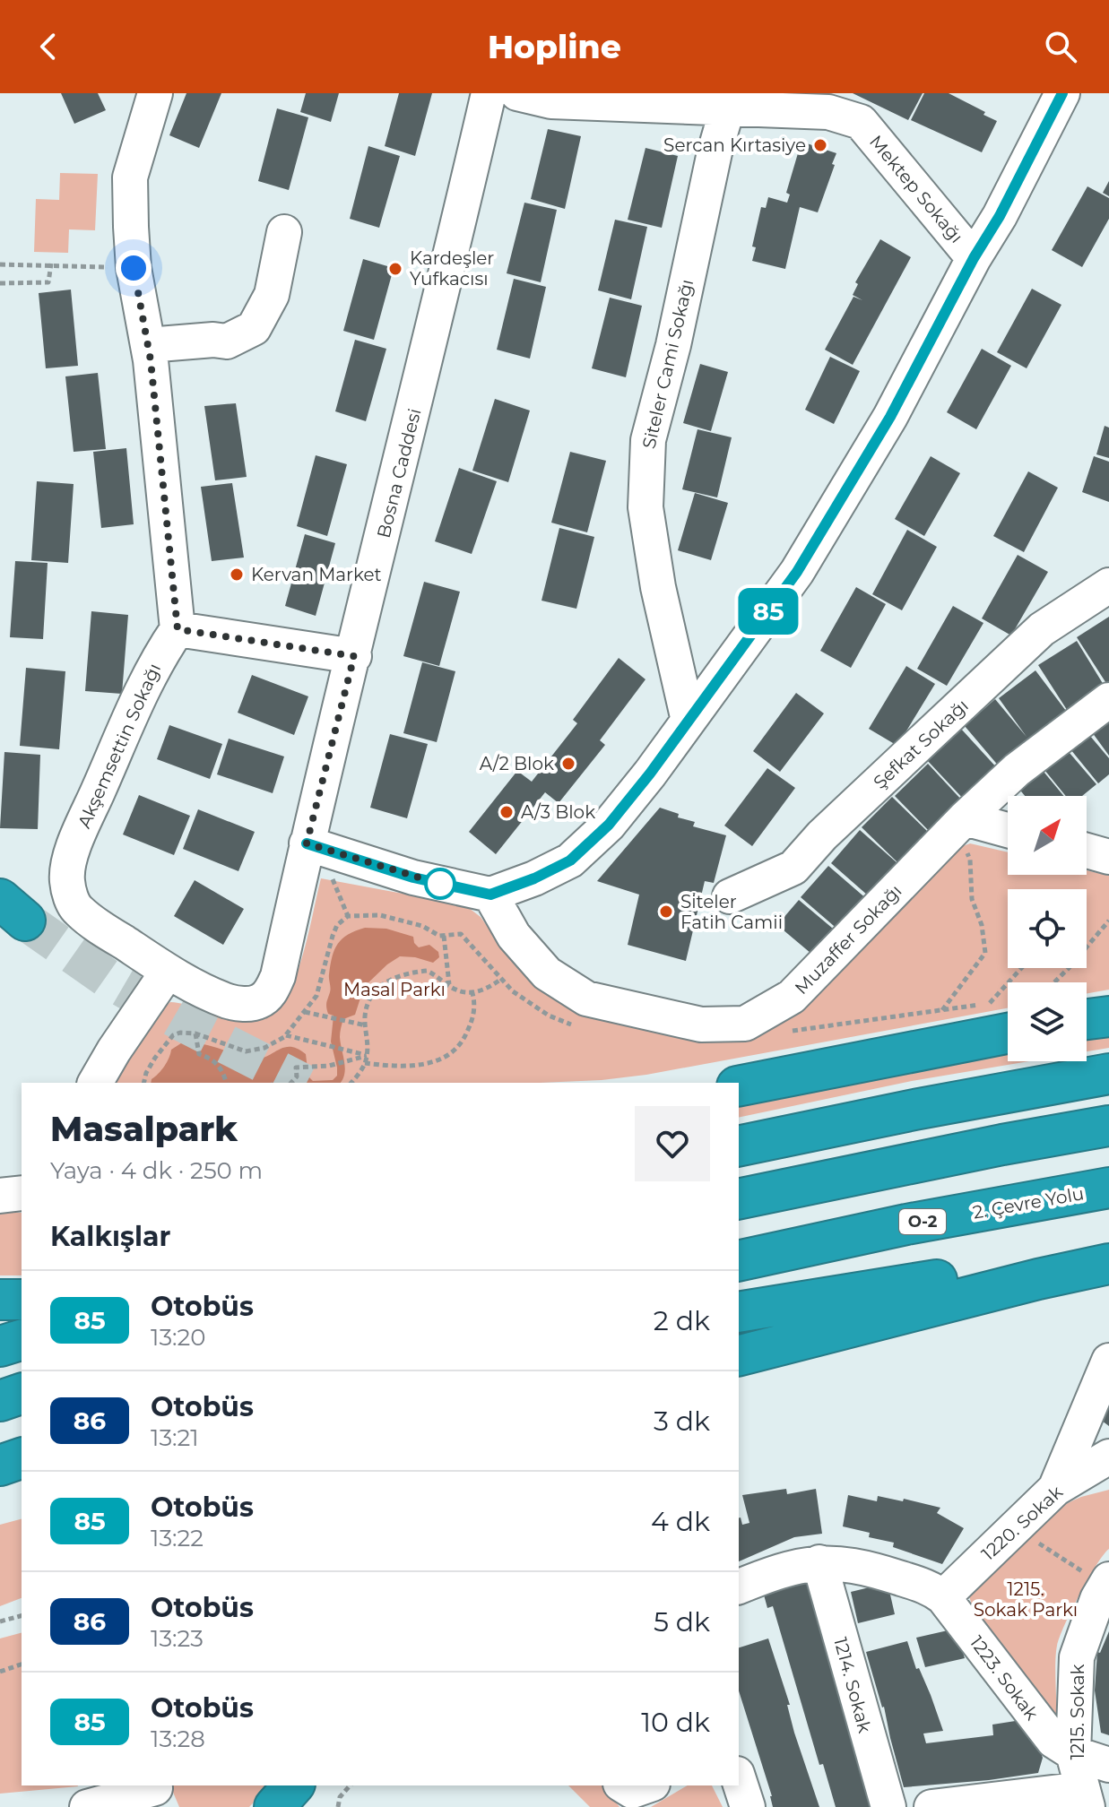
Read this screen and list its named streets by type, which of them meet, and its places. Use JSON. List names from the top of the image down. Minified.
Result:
{"streets":{"highway":["2. Çevre Yolu","O-2"],"street":["Mektep Sokağı","Siteler Cami Sokağı","Bosna Caddesi","Şefkat Sokağı","Akşemsettin Sokağı","Muzaffer Sokağı","1220. Sokak","1223. Sokak","1214. Sokak","1215. Sokak"]},"crossings":[["Mektep Sokağı","Siteler Cami Sokağı"],["Bosna Caddesi","Akşemsettin Sokağı"],["1220. Sokak","1223. Sokak"],["1223. Sokak","1214. Sokak"],["1223. Sokak","1215. Sokak"]],"parks":["Masal Parkı","1215. Sokak Parkı"],"places":["Sercan Kırtasiye","Kardeşler Yufkacısı","Kervan Market","A/2 Blok","A/3 Blok","Siteler Fatih Camii"],"lines":["bus line 85"],"north":"top right","page":{"header":"Hopline","on_map":"85","heading":[["Masalpark","Yaya · 4 dk · 250 m"],"Kalkışlar"],"list":[{"mark":"85","name":"Otobüs","note":"13:20","value":"2 dk"},{"mark":"86","name":"Otobüs","note":"13:21","value":"3 dk"},{"mark":"85","name":"Otobüs","note":"13:22","value":"4 dk"},{"mark":"86","name":"Otobüs","note":"13:23","value":"5 dk"},{"mark":"85","name":"Otobüs","note":"13:28","value":"10 dk"}]}}
